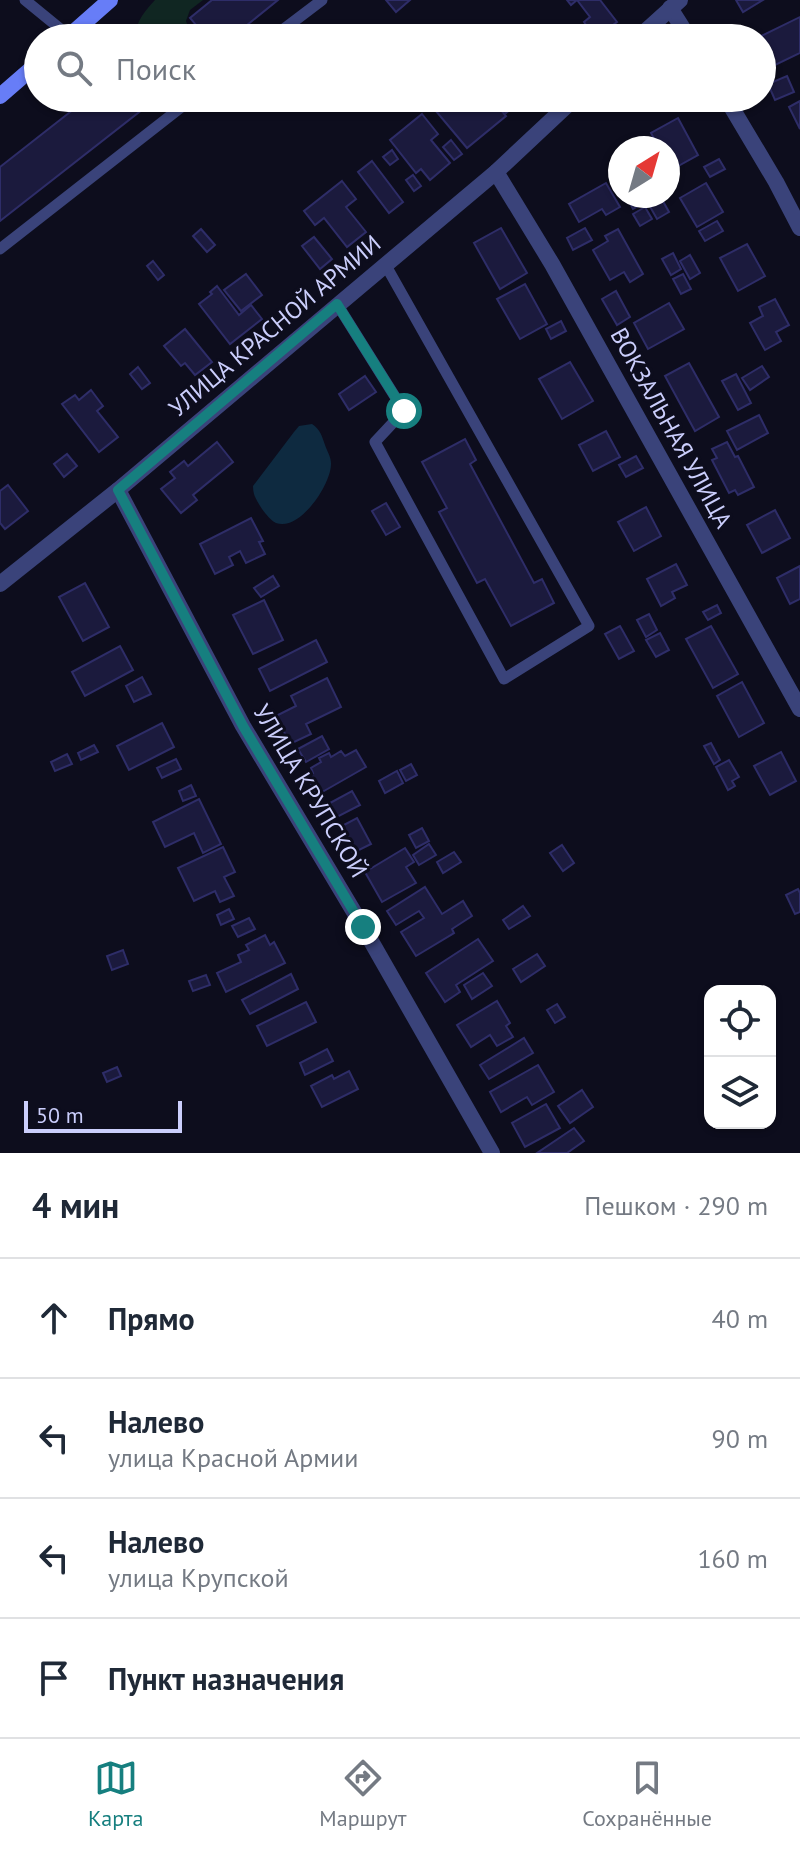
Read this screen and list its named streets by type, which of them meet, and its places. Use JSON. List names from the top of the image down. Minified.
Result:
{"streets":{"street":["УЛИЦА КРАСНОЙ АРМИИ","ВОКЗАЛЬНАЯ УЛИЦА","УЛИЦА КРУПСКОЙ"]},"crossings":[["УЛИЦА КРАСНОЙ АРМИИ","ВОКЗАЛЬНАЯ УЛИЦА"],["УЛИЦА КРАСНОЙ АРМИИ","УЛИЦА КРУПСКОЙ"]],"scale_bar":"50 m","north":"top right","page":{"search":"Поиск","scale":"50 m","heading":["4 мин","Пешком · 290 m"],"list":[["Прямо","40 m"],["Налево","улица Красной Армии","90 m"],["Налево","улица Крупской","160 m"],"Пункт назначения"],"nav":["Карта","Маршрут","Сохранённые"]}}
